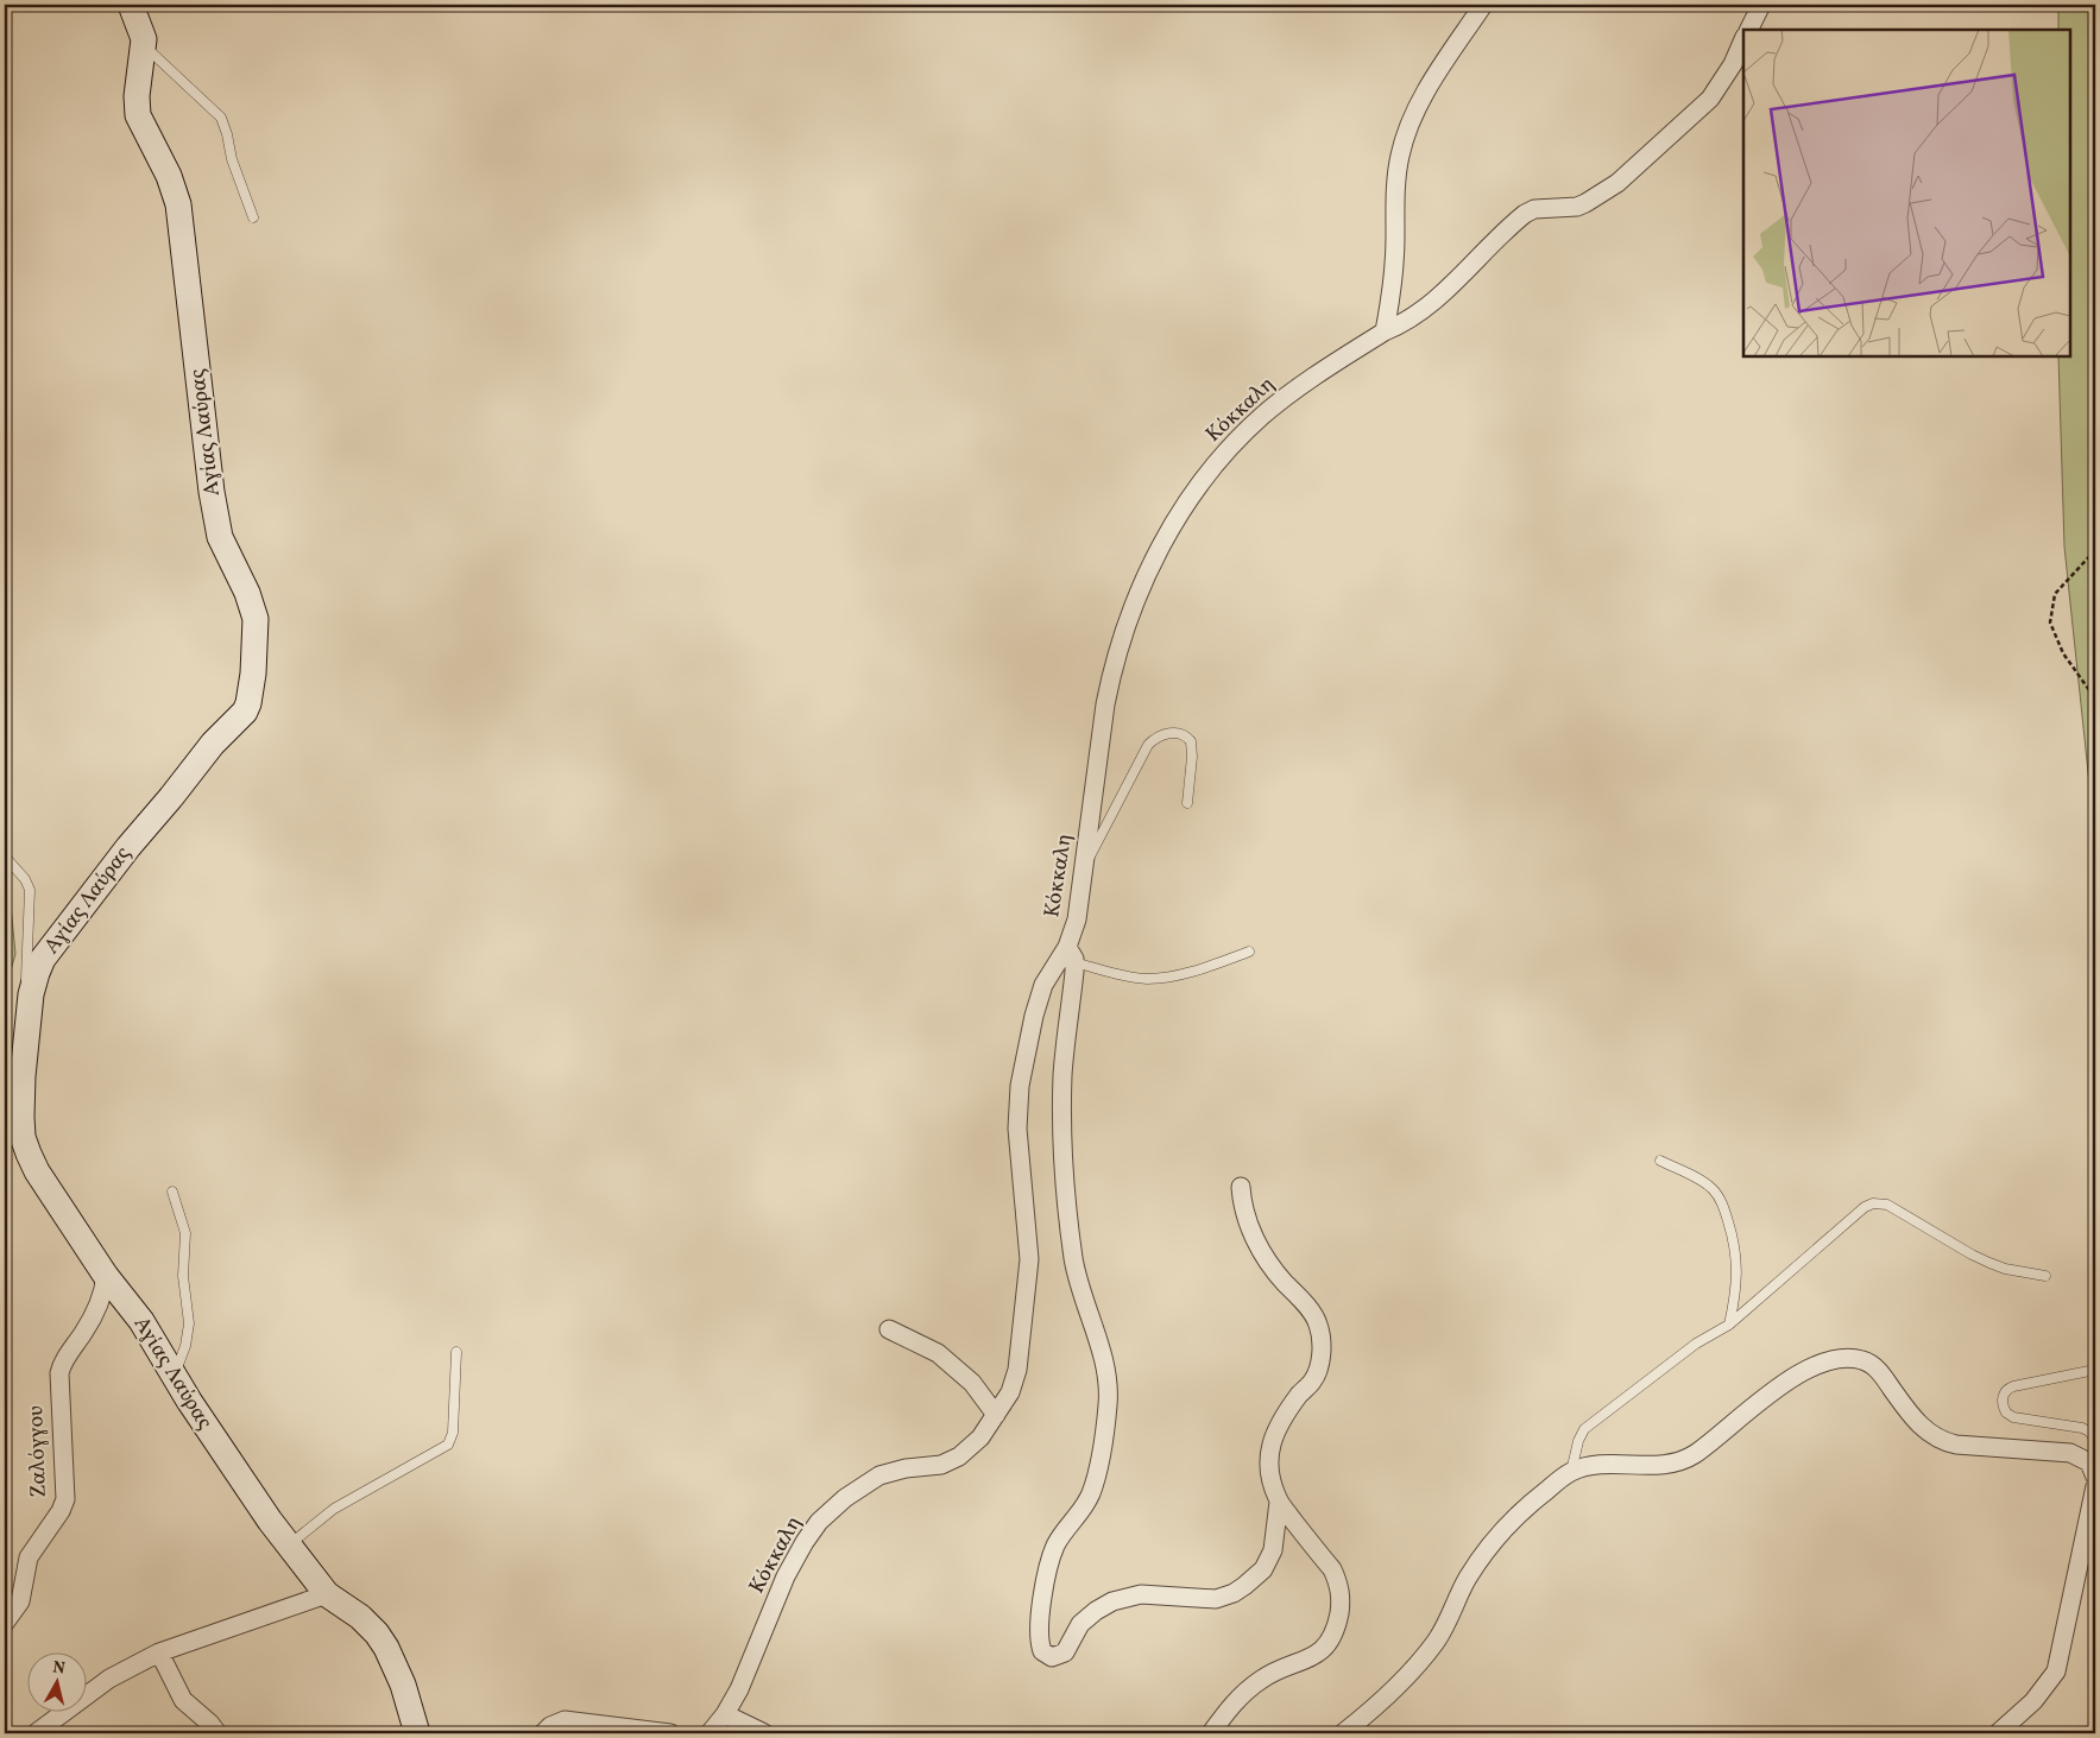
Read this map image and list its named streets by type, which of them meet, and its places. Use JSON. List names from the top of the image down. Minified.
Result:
{"streets":{"street":["Κόκκαλη","Αγίας Λαύρας","Ζαλόγγου"]},"crossings":[["Αγίας Λαύρας","Ζαλόγγου"]],"north":"top"}
